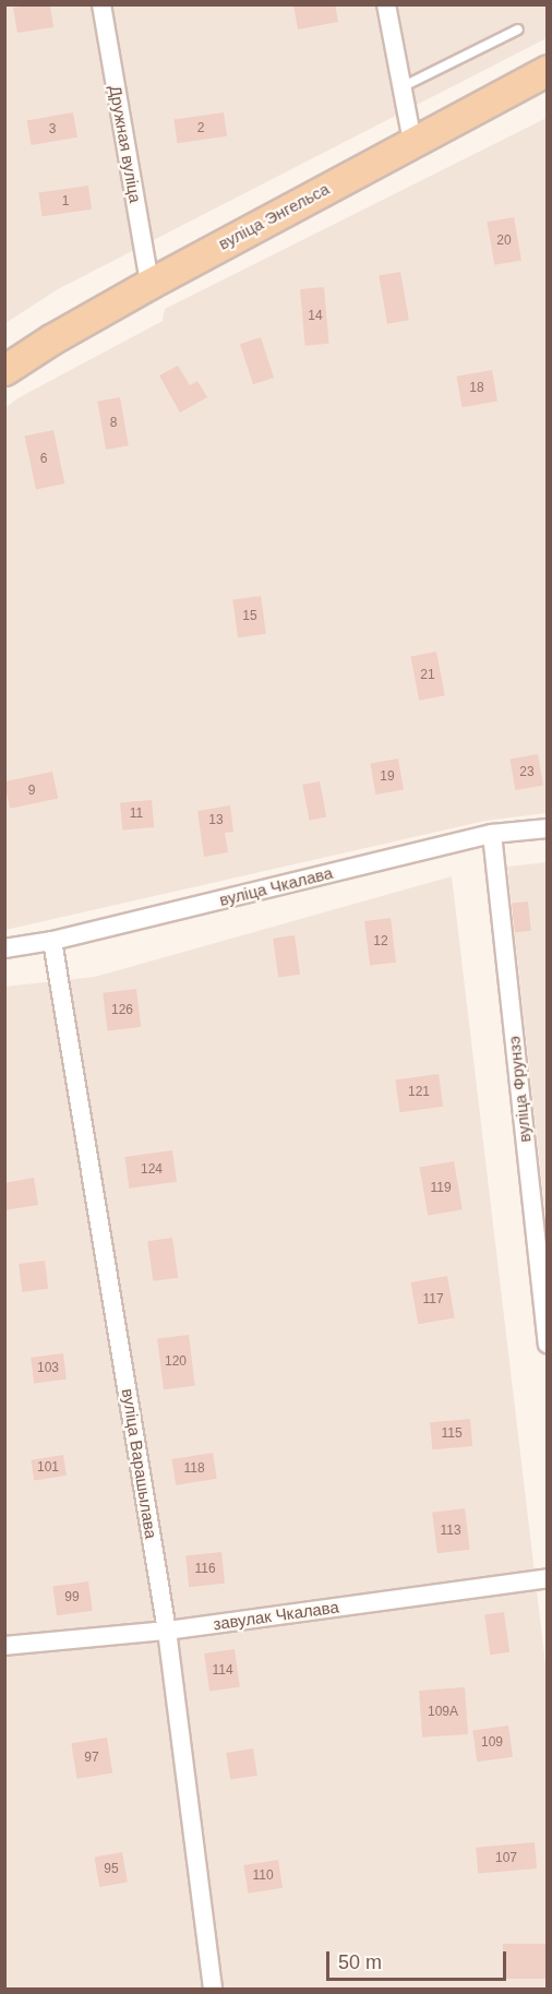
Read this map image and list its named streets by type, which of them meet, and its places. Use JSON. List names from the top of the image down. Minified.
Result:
{"streets":{"main road":["вуліца Энгельса"],"street":["Дружная вуліца","вуліца Чкалава","вуліца Фрунзэ","вуліца Варашылава","завулак Чкалава"]},"crossings":[["Дружная вуліца","вуліца Энгельса"],["вуліца Чкалава","вуліца Фрунзэ"],["вуліца Чкалава","вуліца Варашылава"],["вуліца Варашылава","завулак Чкалава"]],"house_numbers":["2","3","1","20","14","18","8","6","15","21","23","19","9","11","13","12","126","121","124","119","117","120","103","115","101","118","113","116","99","114","109А","109","97","107","95","110"],"scale_bar":"50 m"}
